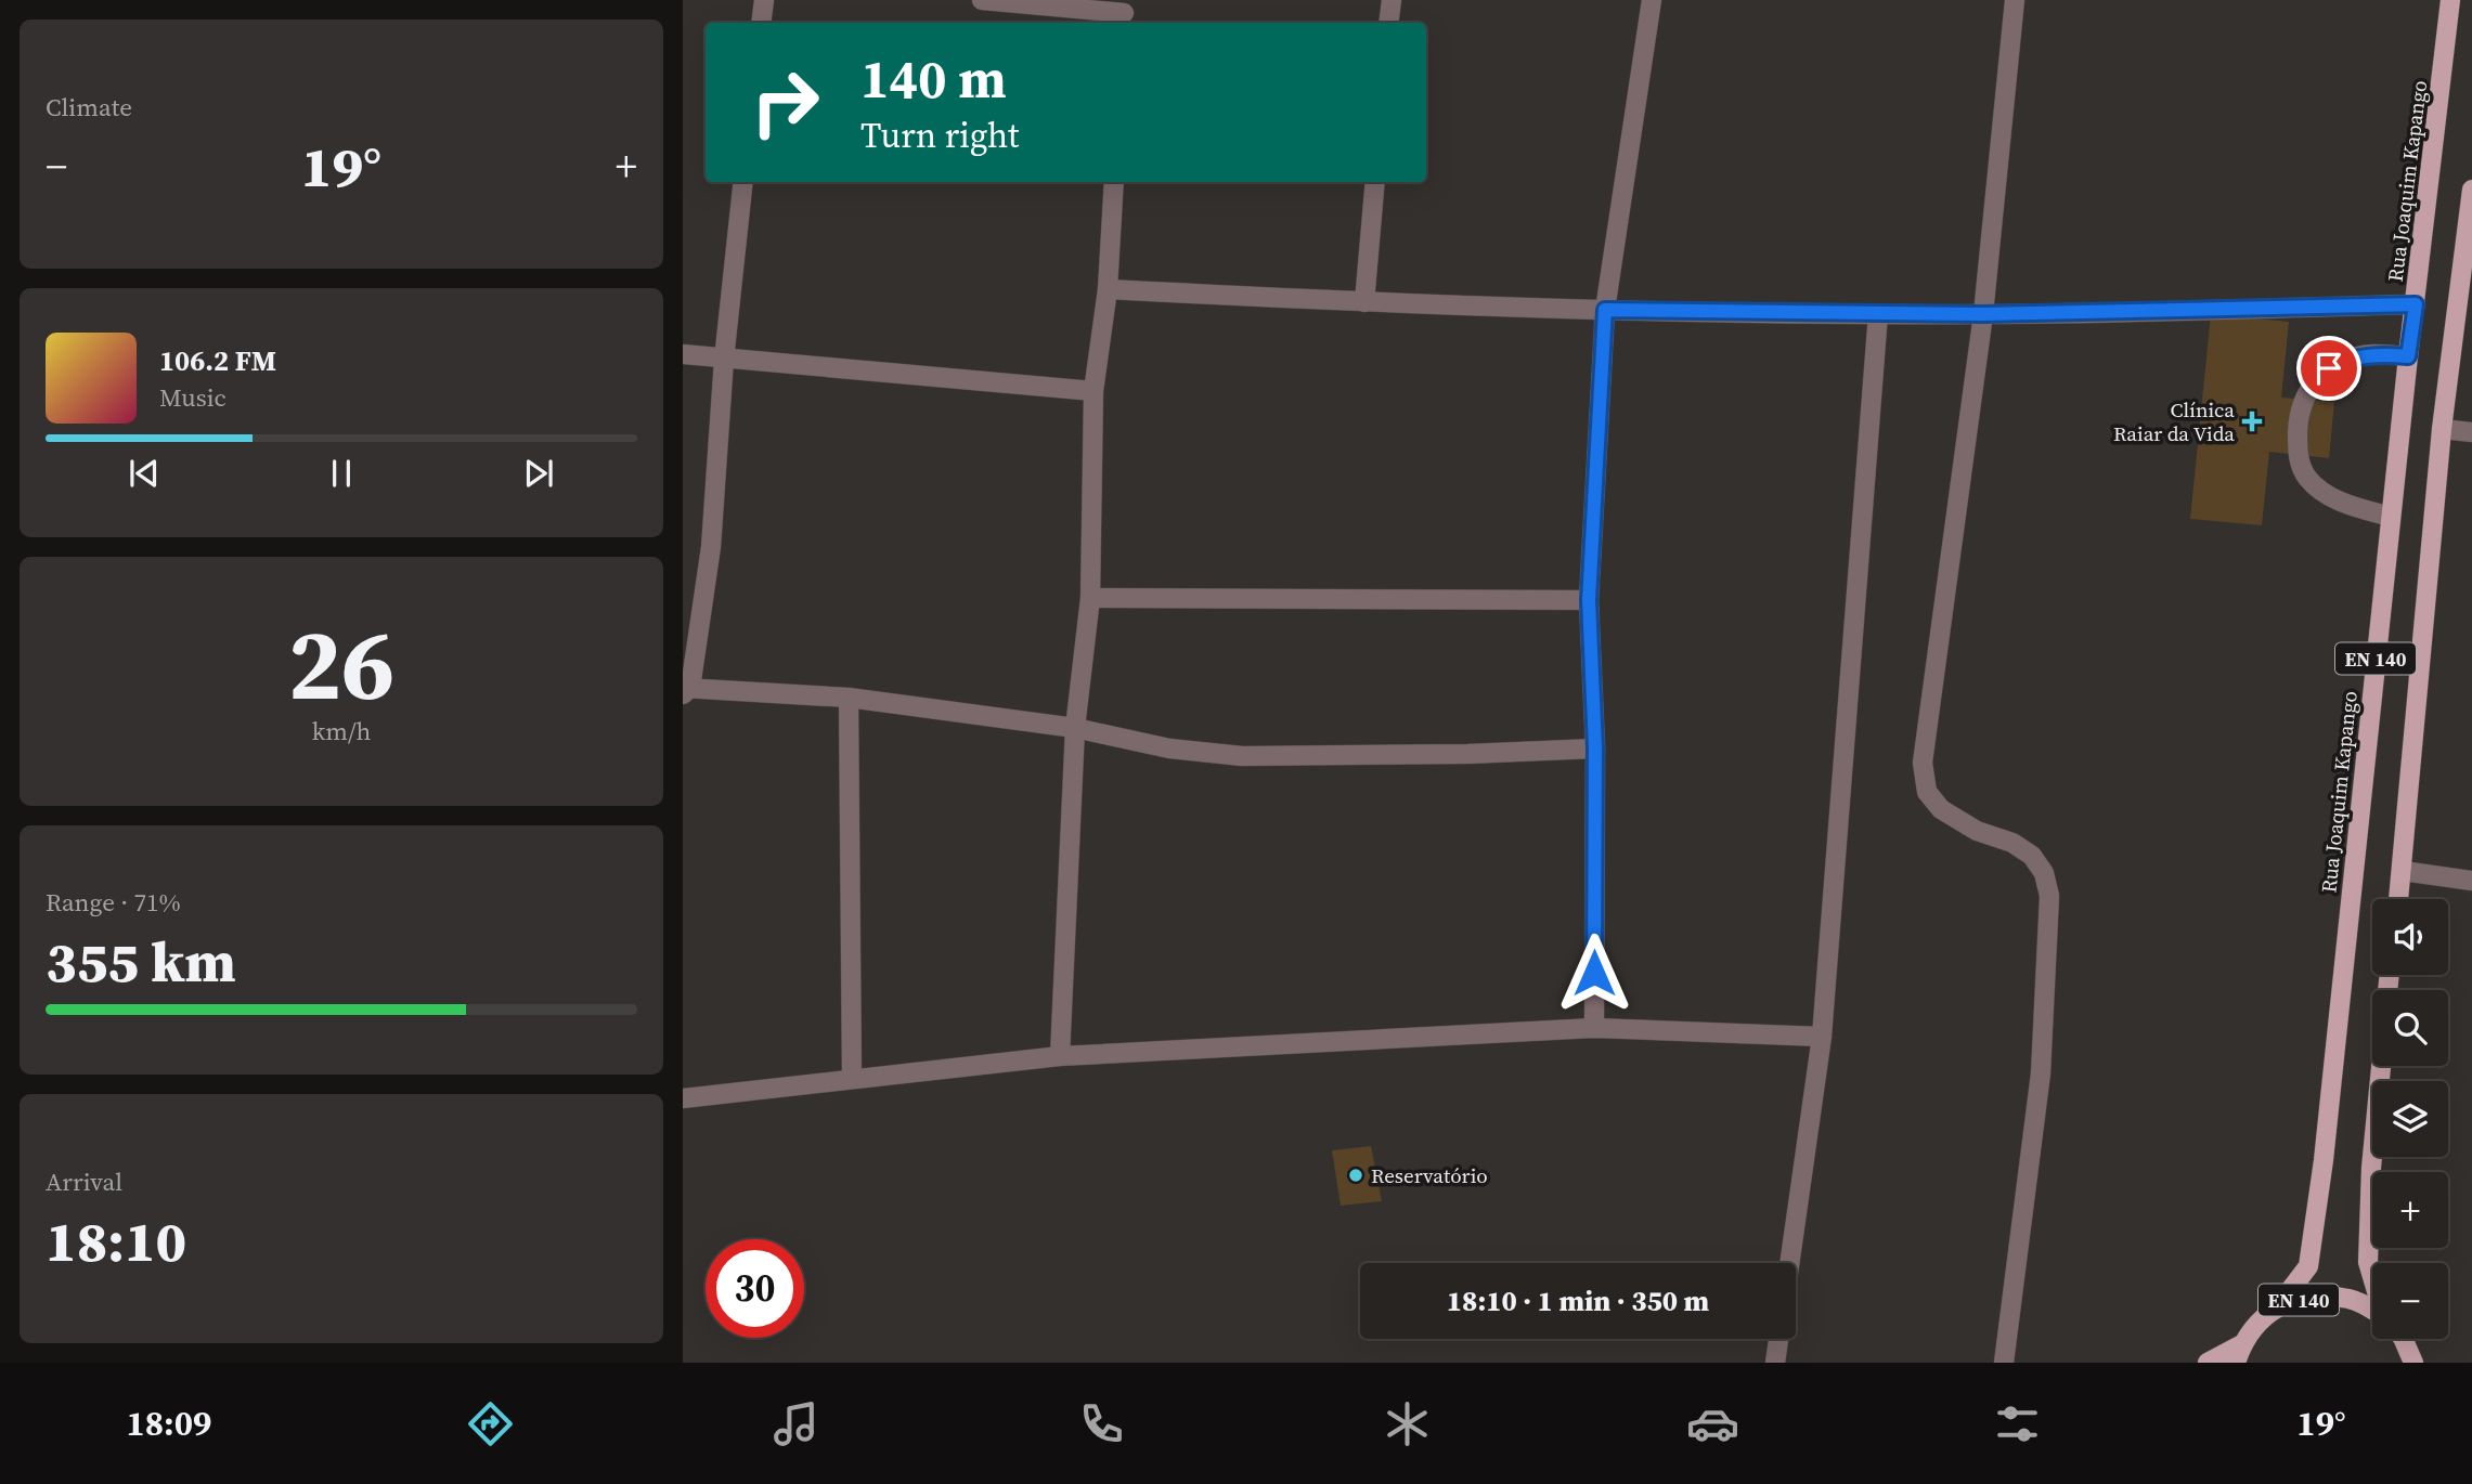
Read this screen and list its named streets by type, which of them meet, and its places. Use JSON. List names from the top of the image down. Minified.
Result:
{"streets":{"main road":["Rua Joaquim Kapango","EN 140"]},"crossings":[["Rua Joaquim Kapango","EN 140"]],"places":{"health":["Clínica Raiar da Vida"],"other":["Reservatório"]},"page":{"tile":["Climate",["26","km/h"],["Range · 71%","355 km"],["Arrival","18:10"]],"turn":["140 m","Turn right"],"heat":["−","19°","+"],"song":["106.2 FM","Music"],"map_buttons":["+","−"],"limit":"30","trip":"18:10 · 1 min · 350 m","tabs":["18:09","19°"]}}
